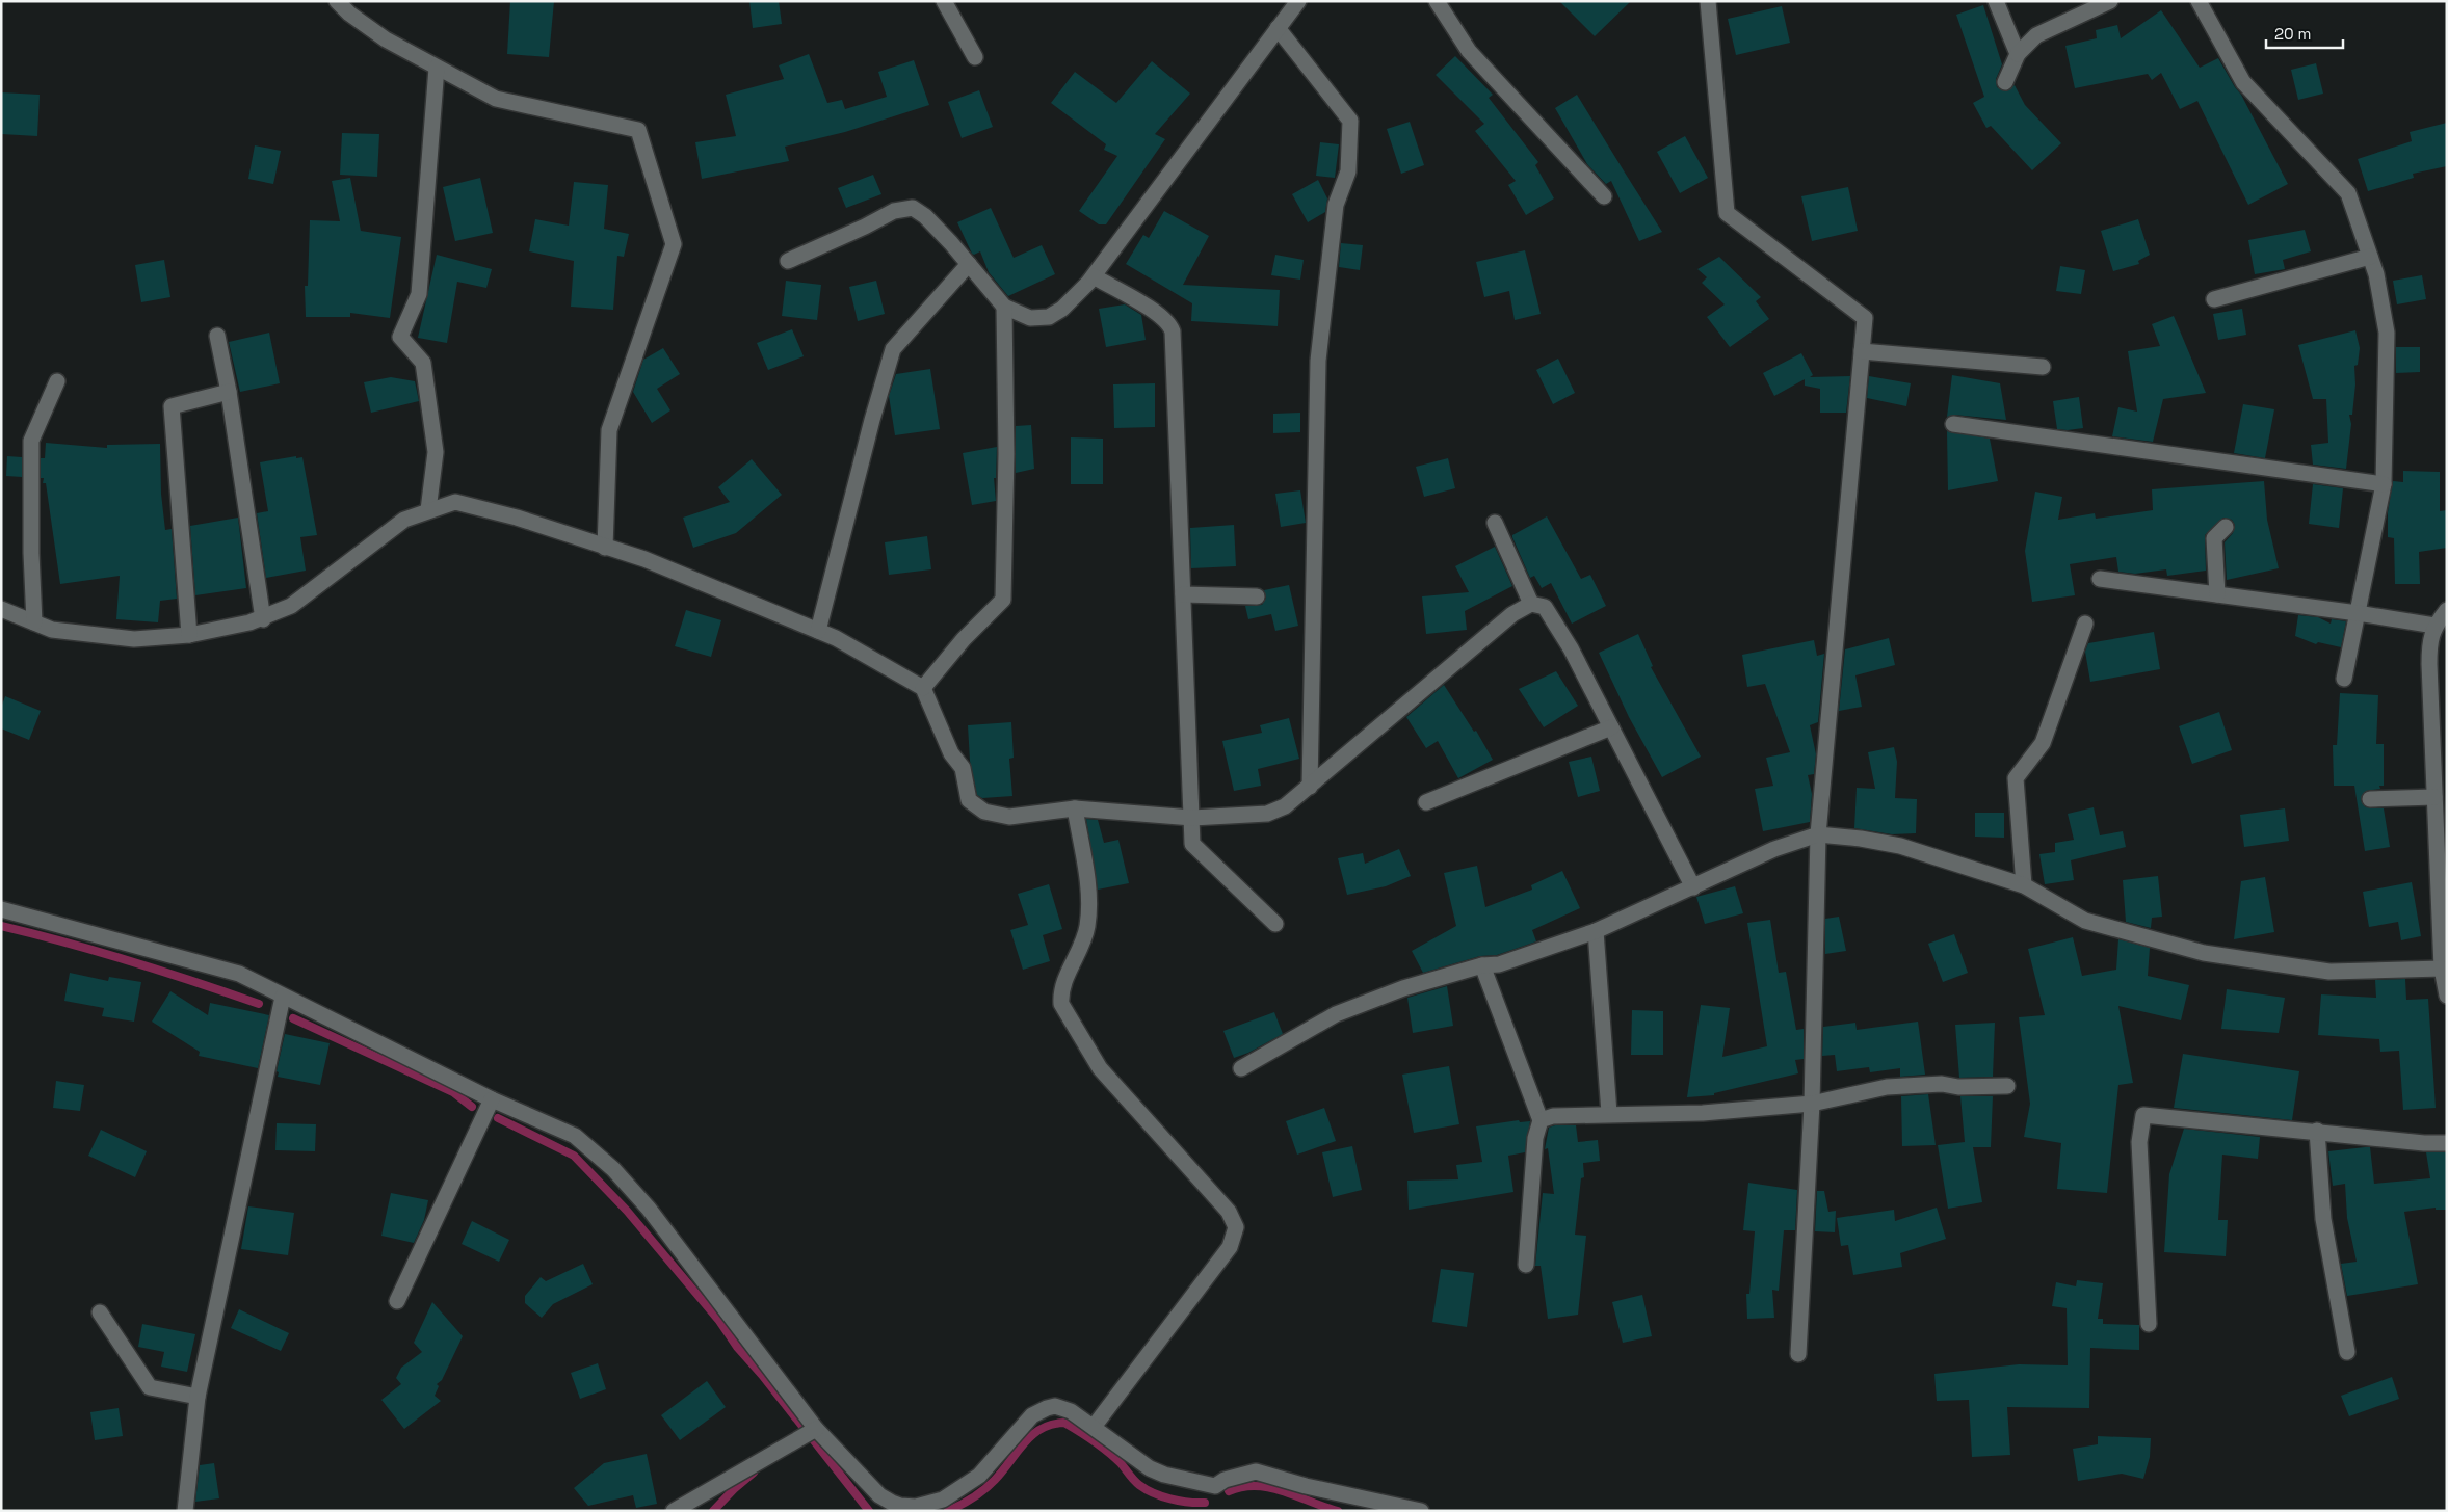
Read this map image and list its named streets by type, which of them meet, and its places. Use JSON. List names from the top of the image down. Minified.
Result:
{"scale_bar":"20 m"}
